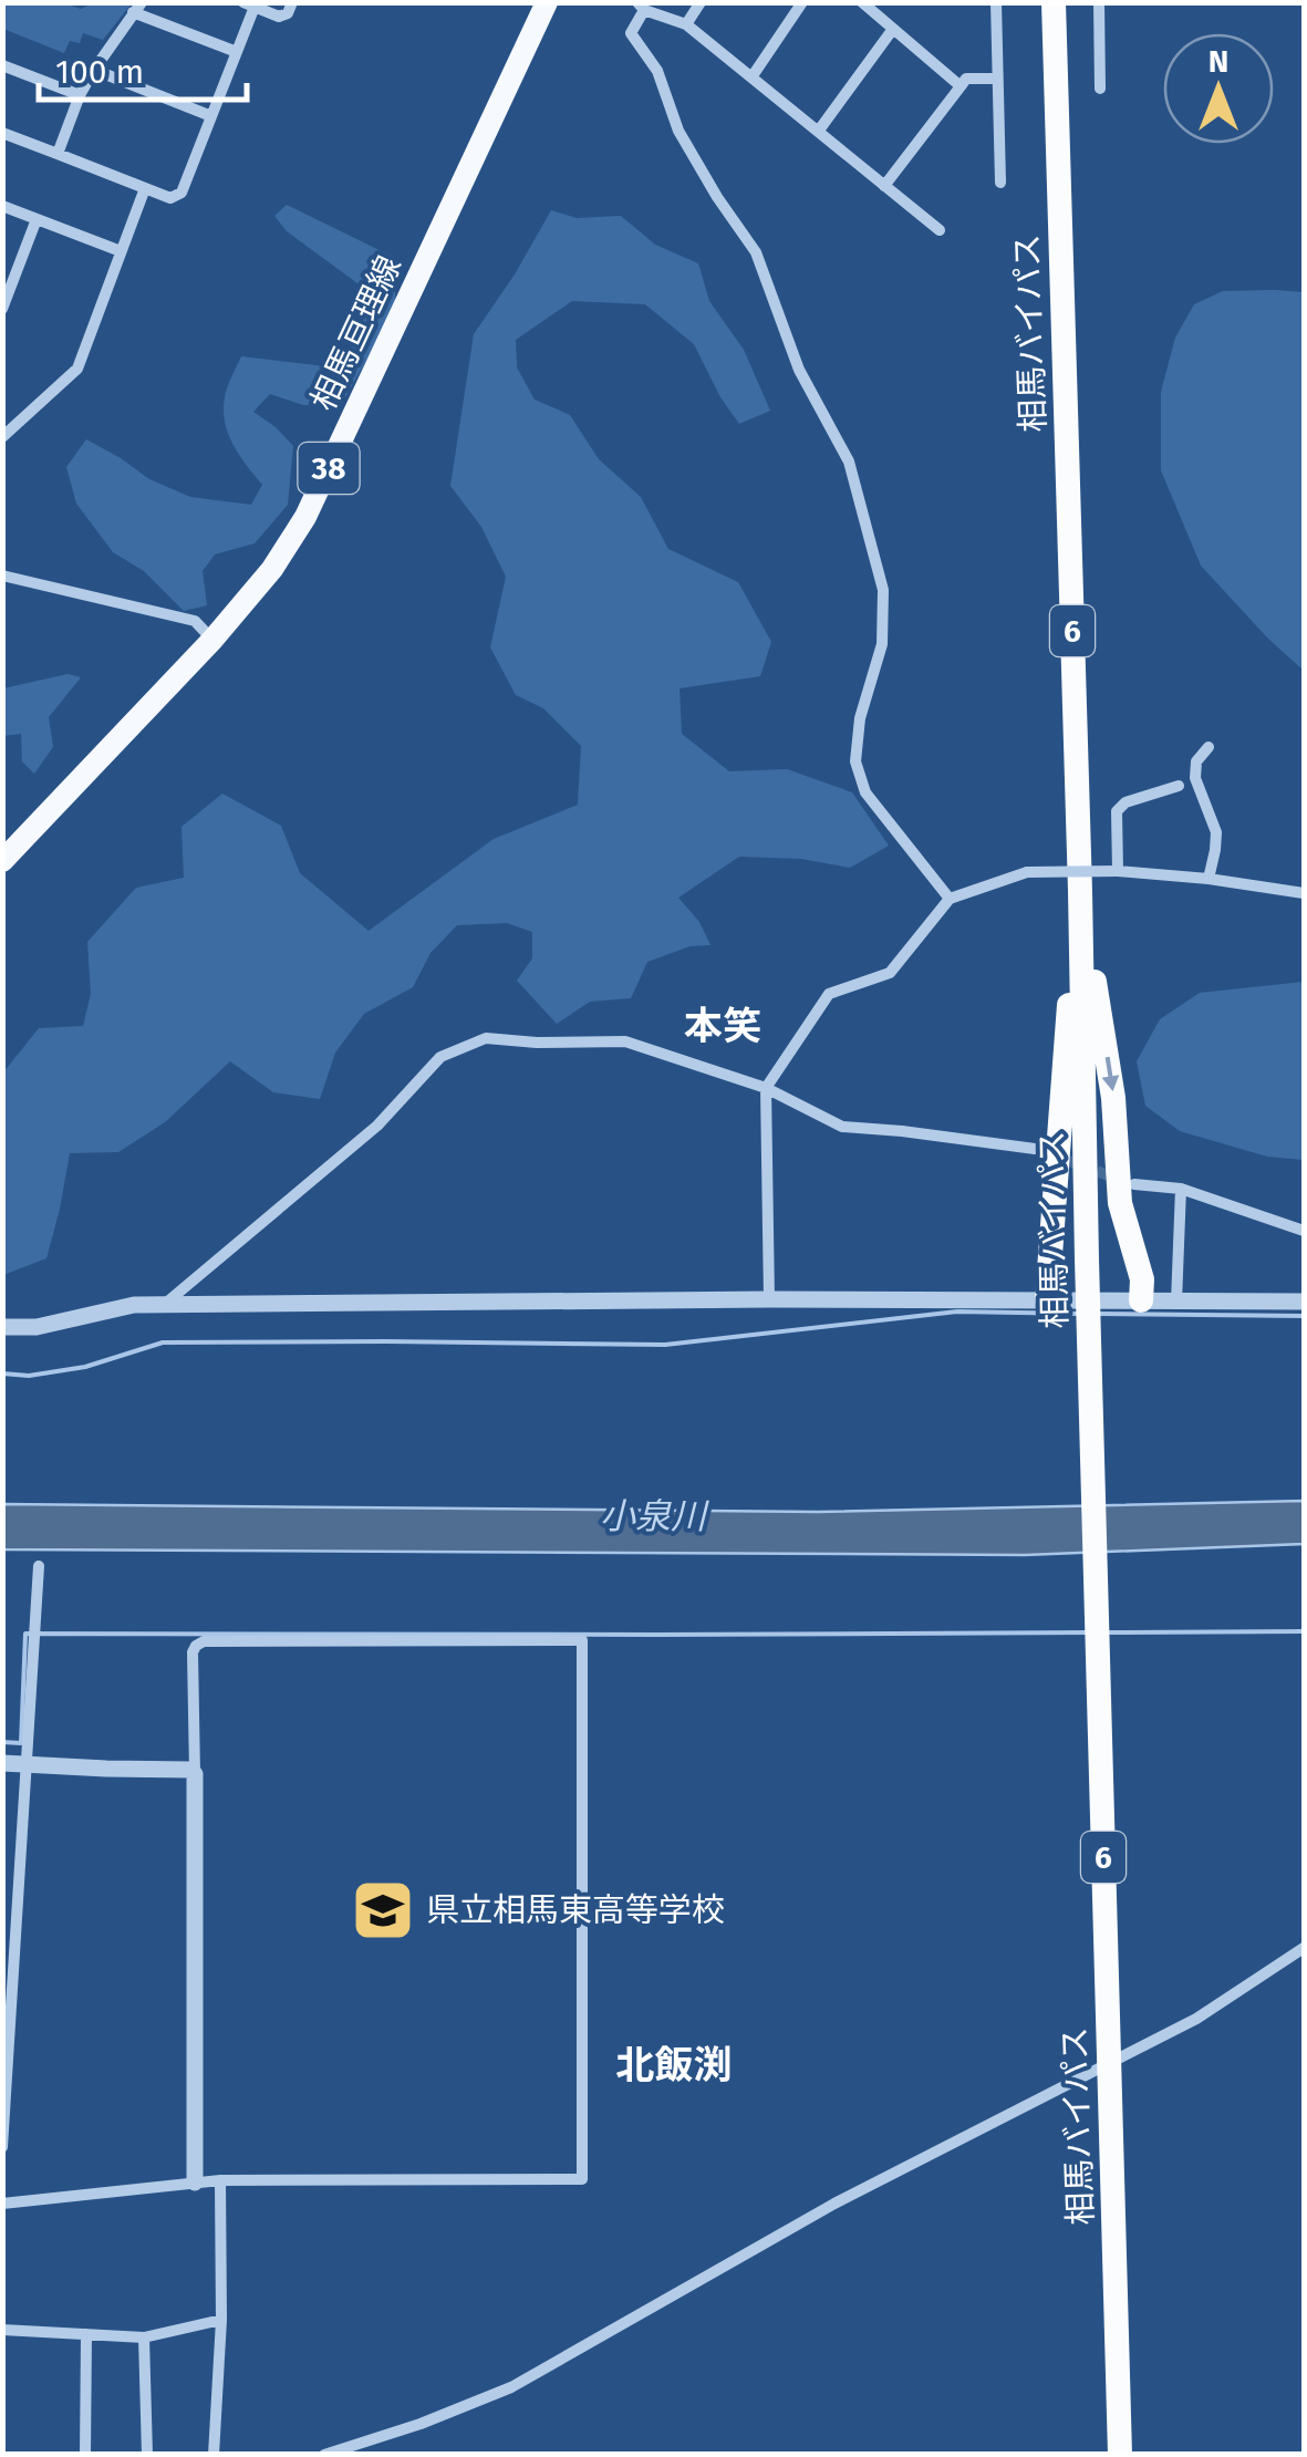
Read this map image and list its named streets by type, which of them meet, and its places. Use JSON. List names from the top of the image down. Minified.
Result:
{"streets":{"highway":["相馬バイパス","6"],"main road":["相馬亘理線","38"]},"districts":["本笑","北飯渕"],"water":["小泉川"],"places":{"school or university":["県立相馬東高等学校"]},"scale_bar":"100 m","north":"top"}
